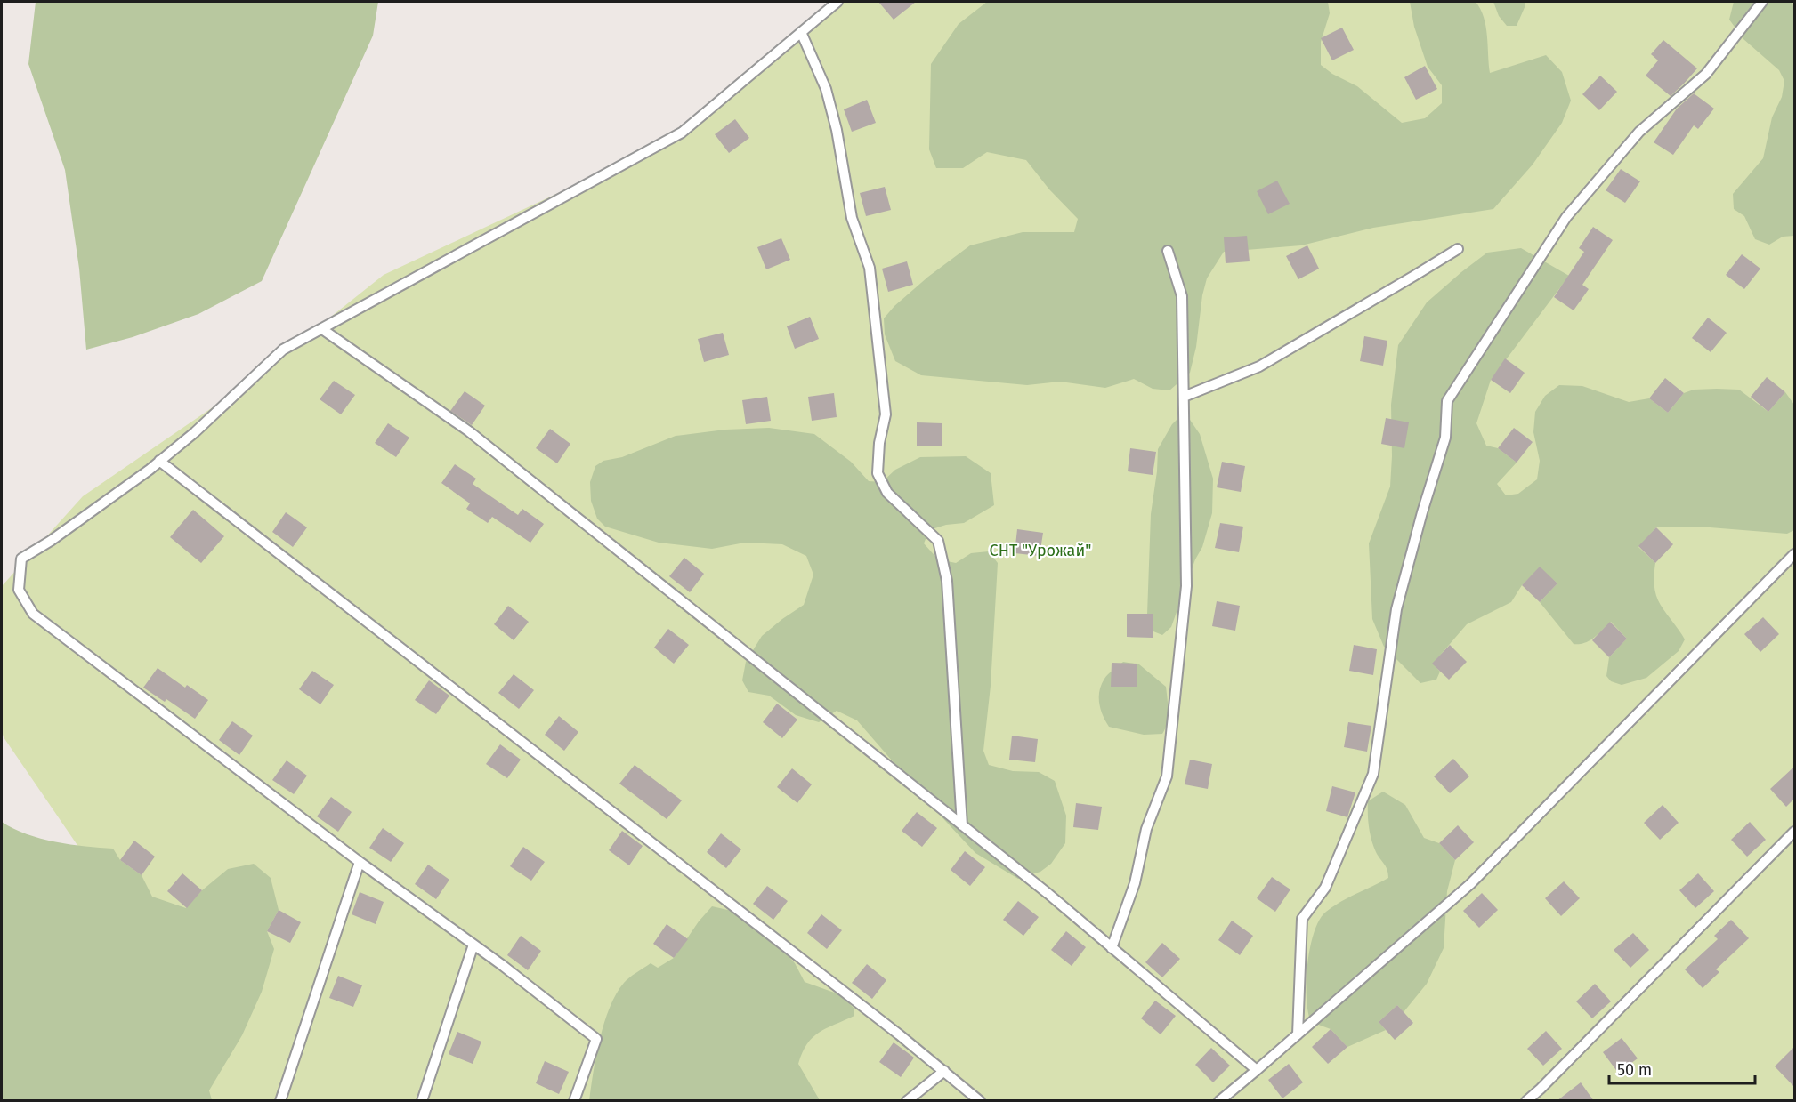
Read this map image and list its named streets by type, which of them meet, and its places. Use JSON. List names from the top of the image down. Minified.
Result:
{"parks":["СНТ \"Урожай\""],"scale_bar":"50 m"}
